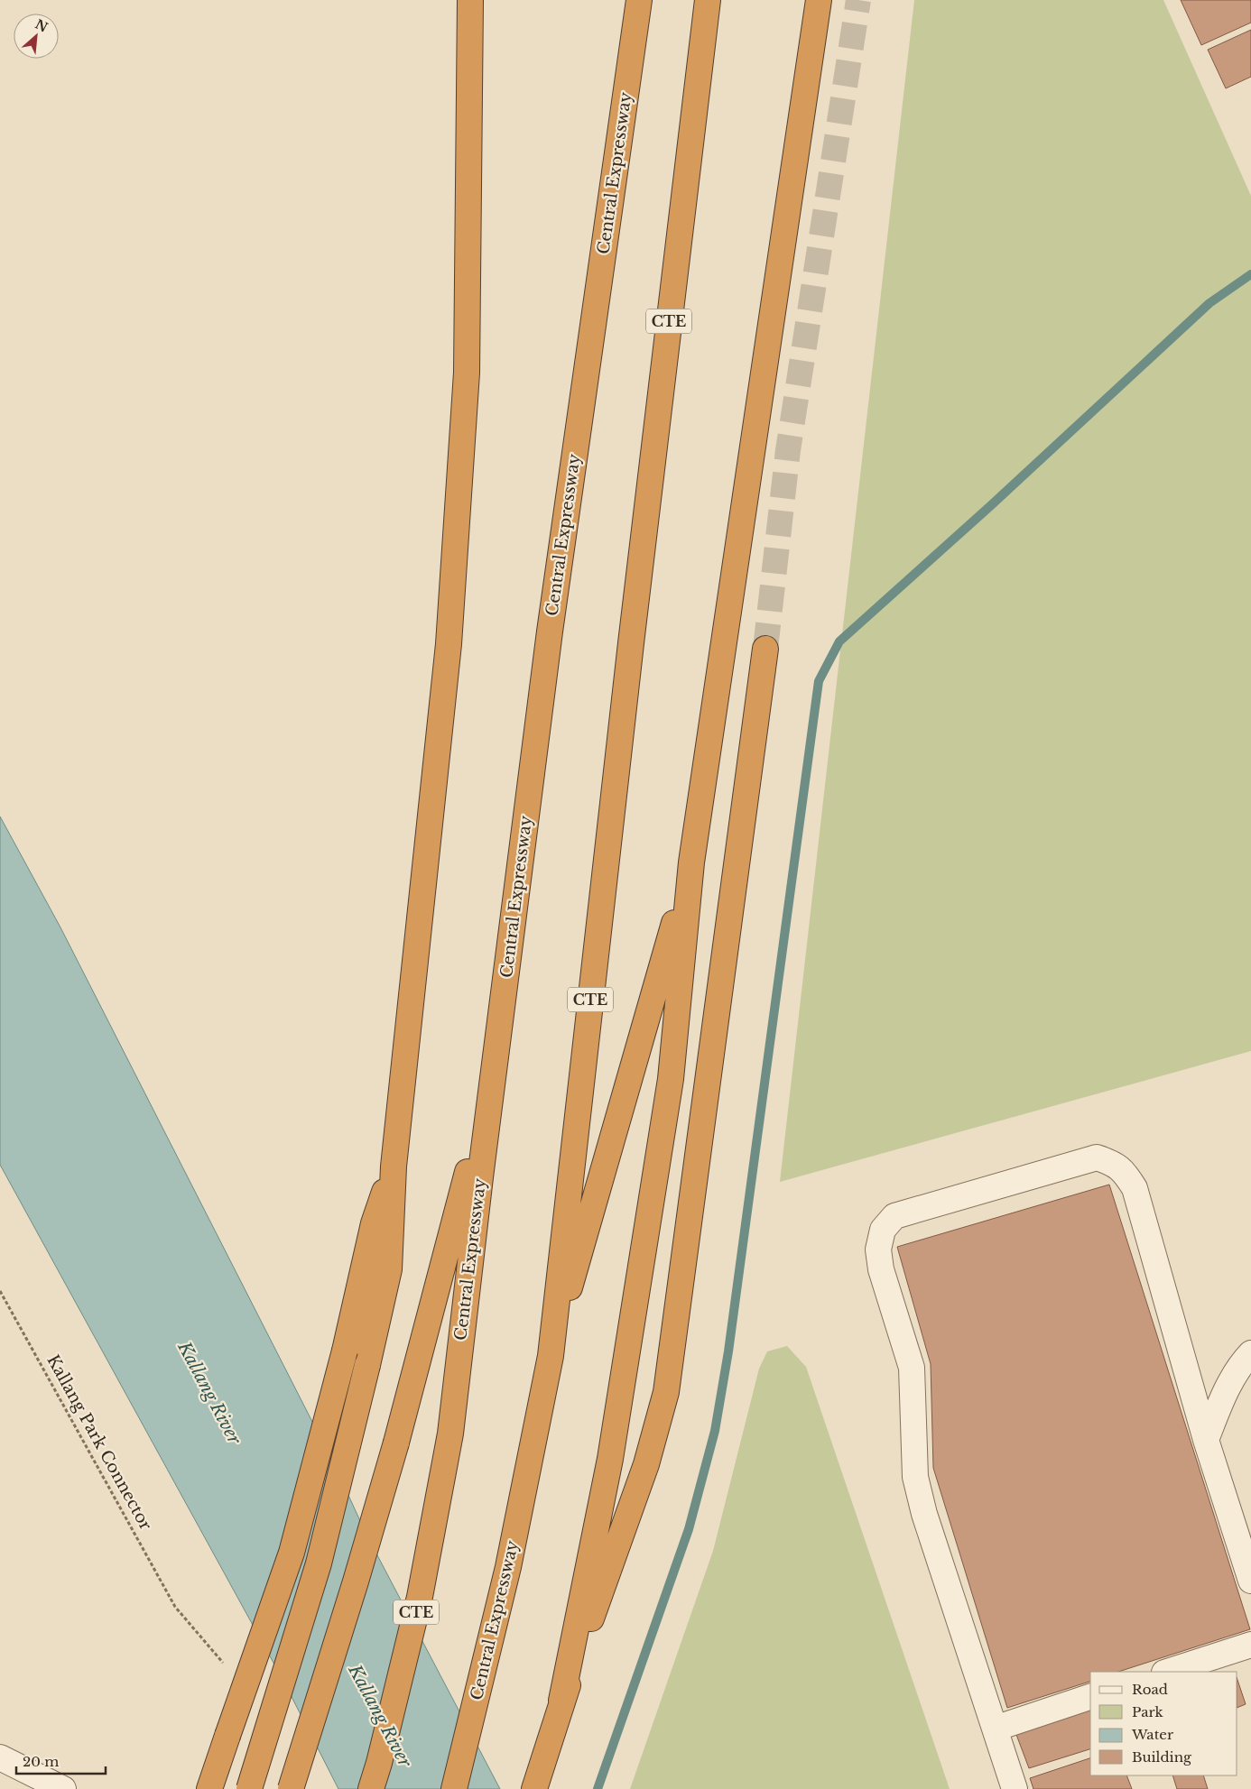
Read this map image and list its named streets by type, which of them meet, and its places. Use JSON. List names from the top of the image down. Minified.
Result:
{"streets":{"highway":["Central Expressway","CTE"],"path":["Kallang Park Connector"]},"water":["Kallang River"],"legend":["Road","Park","Water","Building"],"scale_bar":"20 m","north":"top right"}
